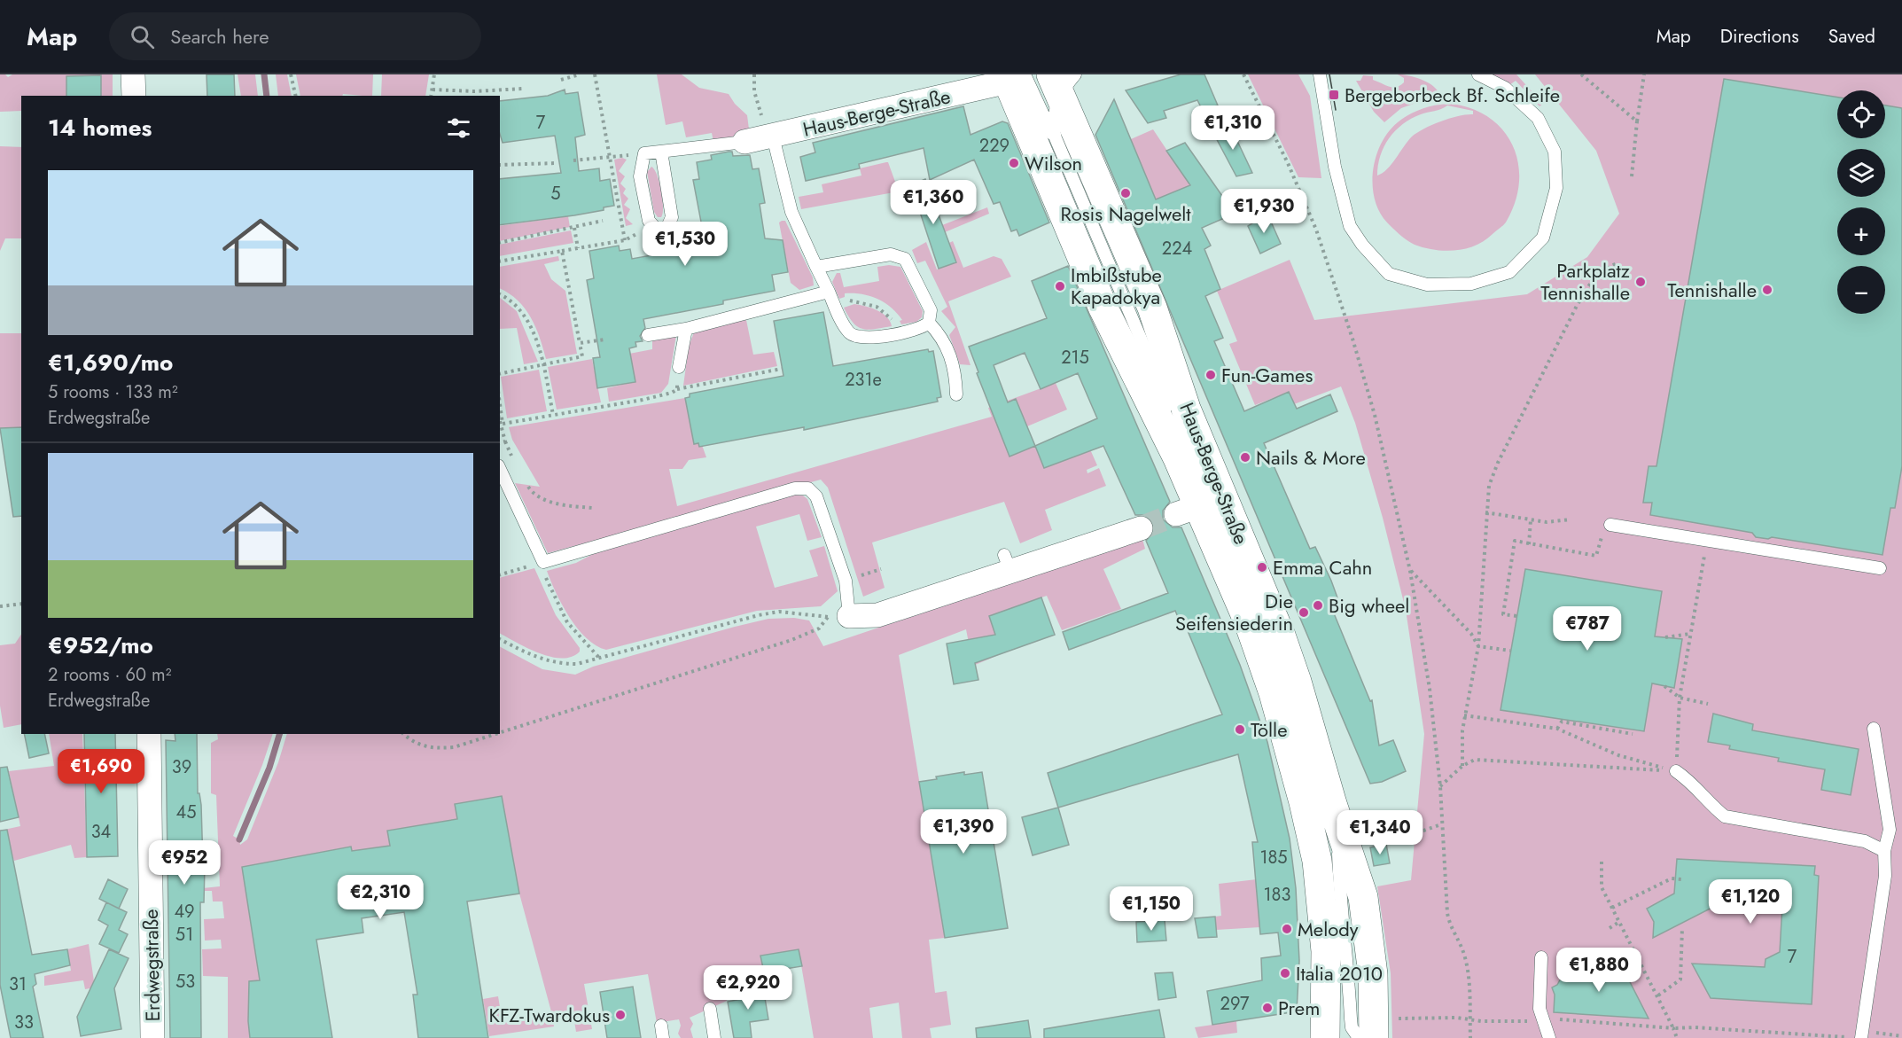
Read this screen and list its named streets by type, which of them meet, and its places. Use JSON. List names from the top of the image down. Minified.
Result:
{"streets":{"main road":["Haus-Berge-Straße"],"street":["Erdwegstraße"]},"places":{"transit":["Bergeborbeck Bf. Schleife"],"other":["Wilson","Rosis Nagelwelt","Parkplatz Tennishalle","Imbißstube Kapadokya","Tennishalle","Fun-Games","Nails & More","Emma Cahn","Big wheel","Die Seifensiederin","Tölle","Melody","Italia 2010","Prem","KFZ-Twardokus"]},"house_numbers":["7","229","5","224","215","231e","39","45","34","185","183","49","51","7","53","31","297","33"],"page":{"header":"Map","search":"Search here","nav":["Map","Directions","Saved"],"map_buttons":["+","−"],"heading":"14 homes","price":["€1,310","€1,360","€1,930","€1,530","€787","€1,690","€1,390","€1,340","€952","€2,310","€1,120","€1,150","€1,880","€2,920"],"list":[{"name":"€1,690/mo","note":"5 rooms · 133 m² · Erdwegstraße"},{"name":"€952/mo","note":"2 rooms · 60 m² · Erdwegstraße"}]}}
